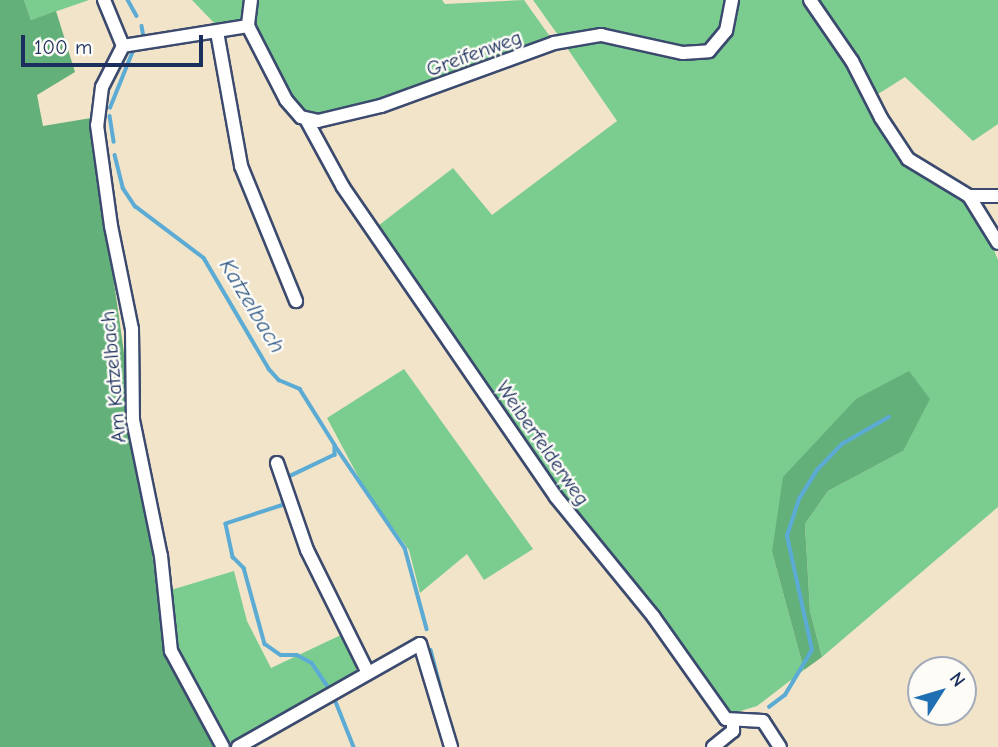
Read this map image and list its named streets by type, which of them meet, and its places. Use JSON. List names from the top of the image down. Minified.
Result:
{"streets":{"street":["Greifenweg","Am Katzelbach","Weiberfelderweg"]},"crossings":[["Greifenweg","Weiberfelderweg"]],"water":["Katzelbach"],"scale_bar":"100 m","north":"top right"}
